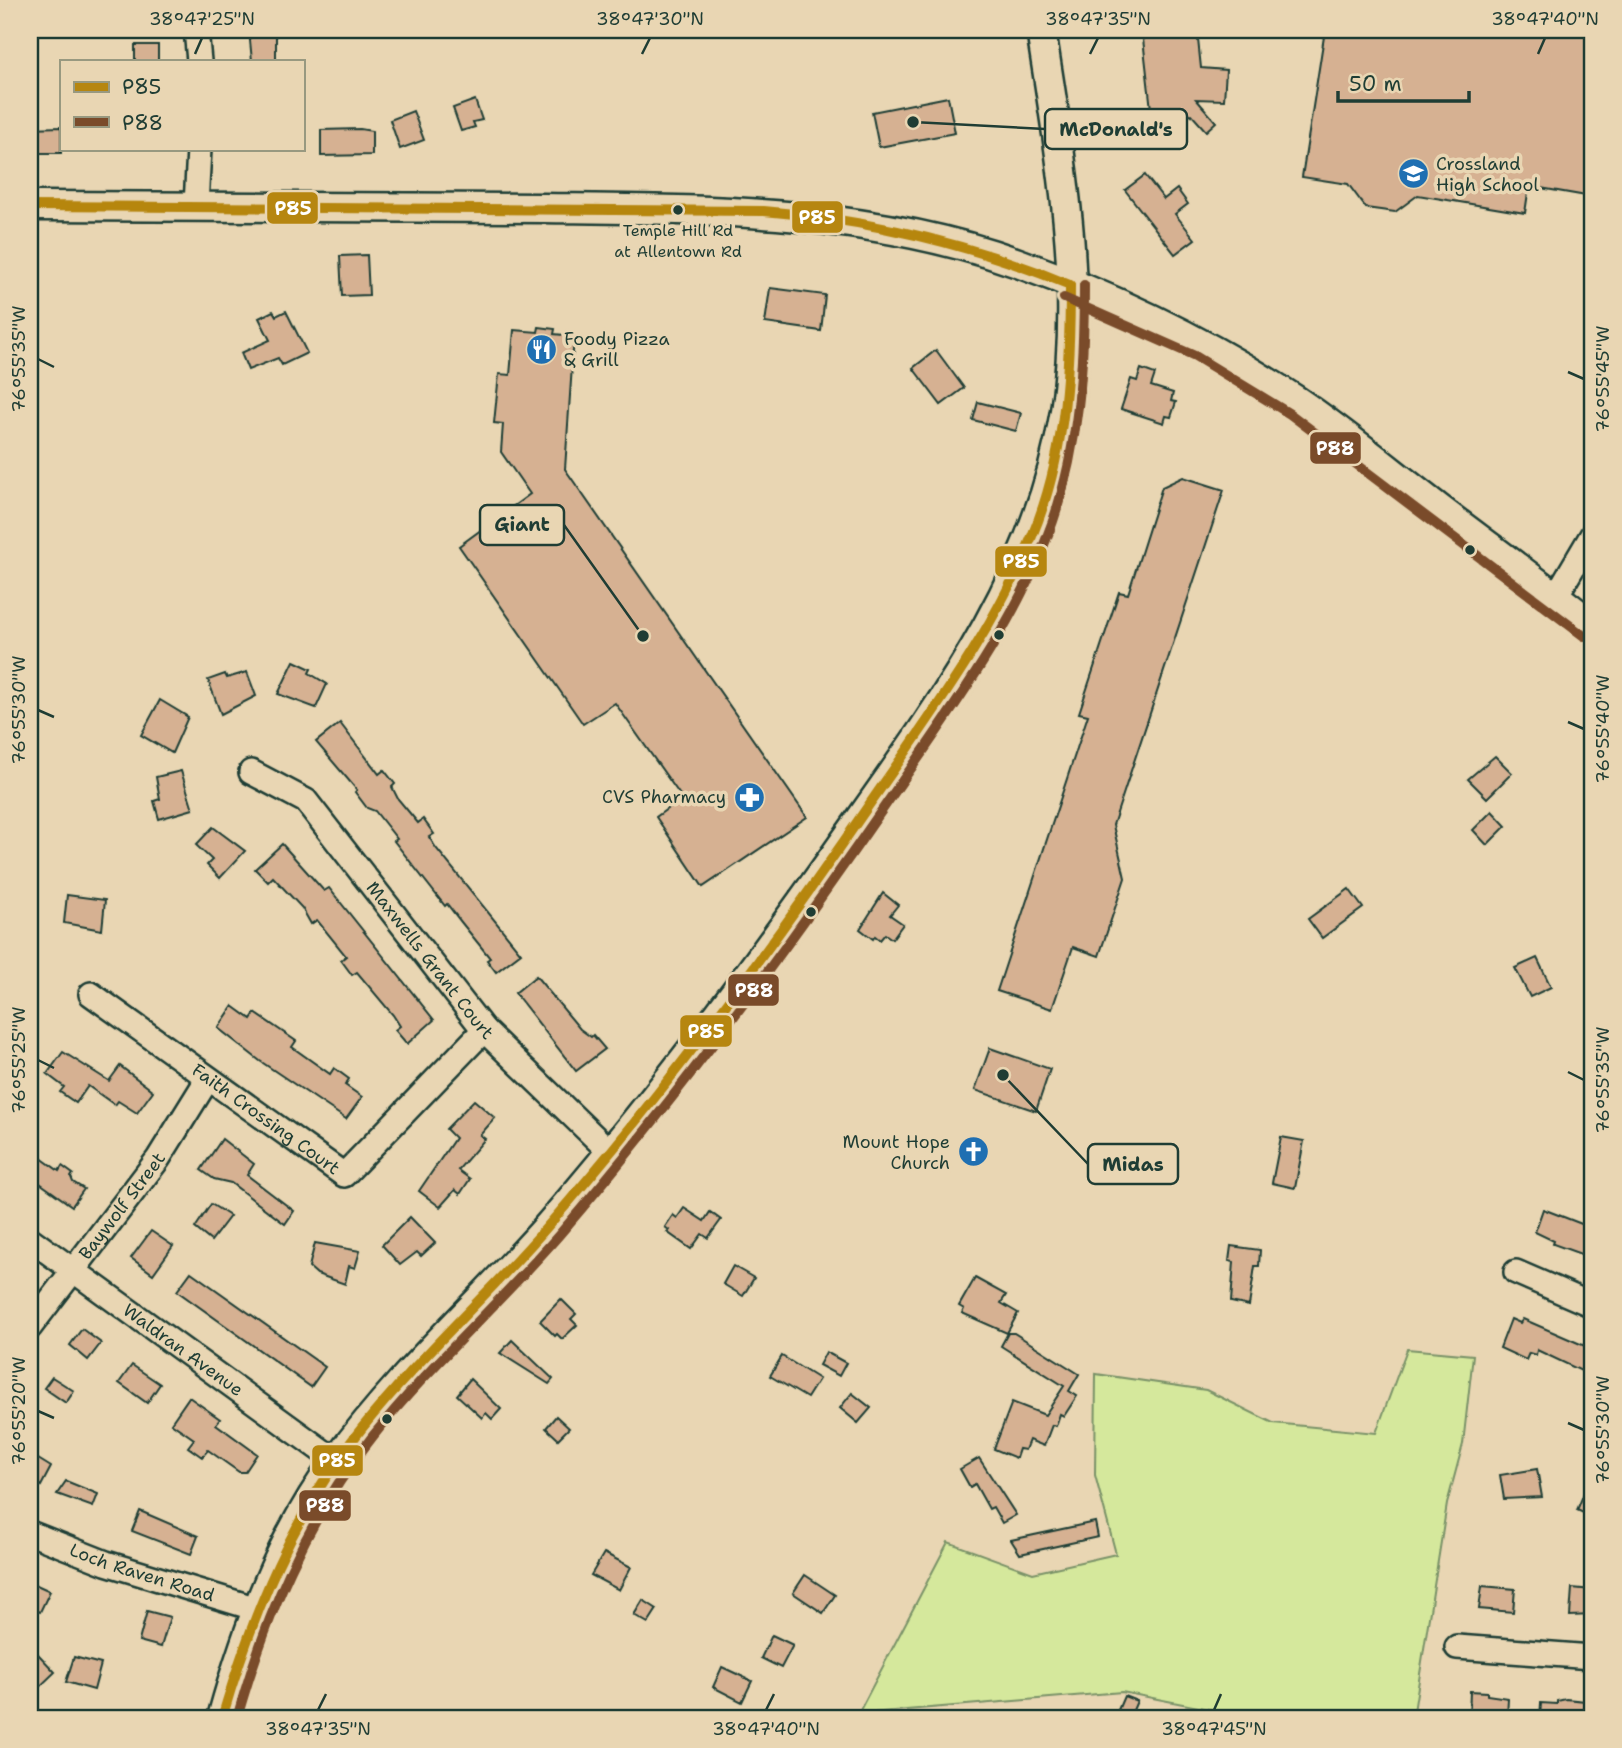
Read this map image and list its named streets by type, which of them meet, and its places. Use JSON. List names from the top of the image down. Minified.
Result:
{"streets":{"street":["Maxwells Grant Court","Faith Crossing Court","Baywolf Street","Waldran Avenue","Loch Raven Road"]},"crossings":[["Maxwells Grant Court","Faith Crossing Court"],["Faith Crossing Court","Baywolf Street"],["Baywolf Street","Waldran Avenue"]],"places":{"other":["McDonald's","Temple Hill Rd at Allentown Rd","Giant","Midas"],"school or university":["Crossland High School"],"restaurant":["Foody Pizza & Grill"],"pharmacy":["CVS Pharmacy"],"church":["Mount Hope Church"]},"lines":["transit line P85","transit line P88"],"legend":["P85","P88"],"scale_bar":"50 m","coordinates":["38°47'25\"N","38°47'30\"N","38°47'35\"N","38°47'40\"N","76°55'35\"W","76°55'45\"W","76°55'30\"W","76°55'40\"W","76°55'25\"W","76°55'20\"W","38°47'45\"N"]}
